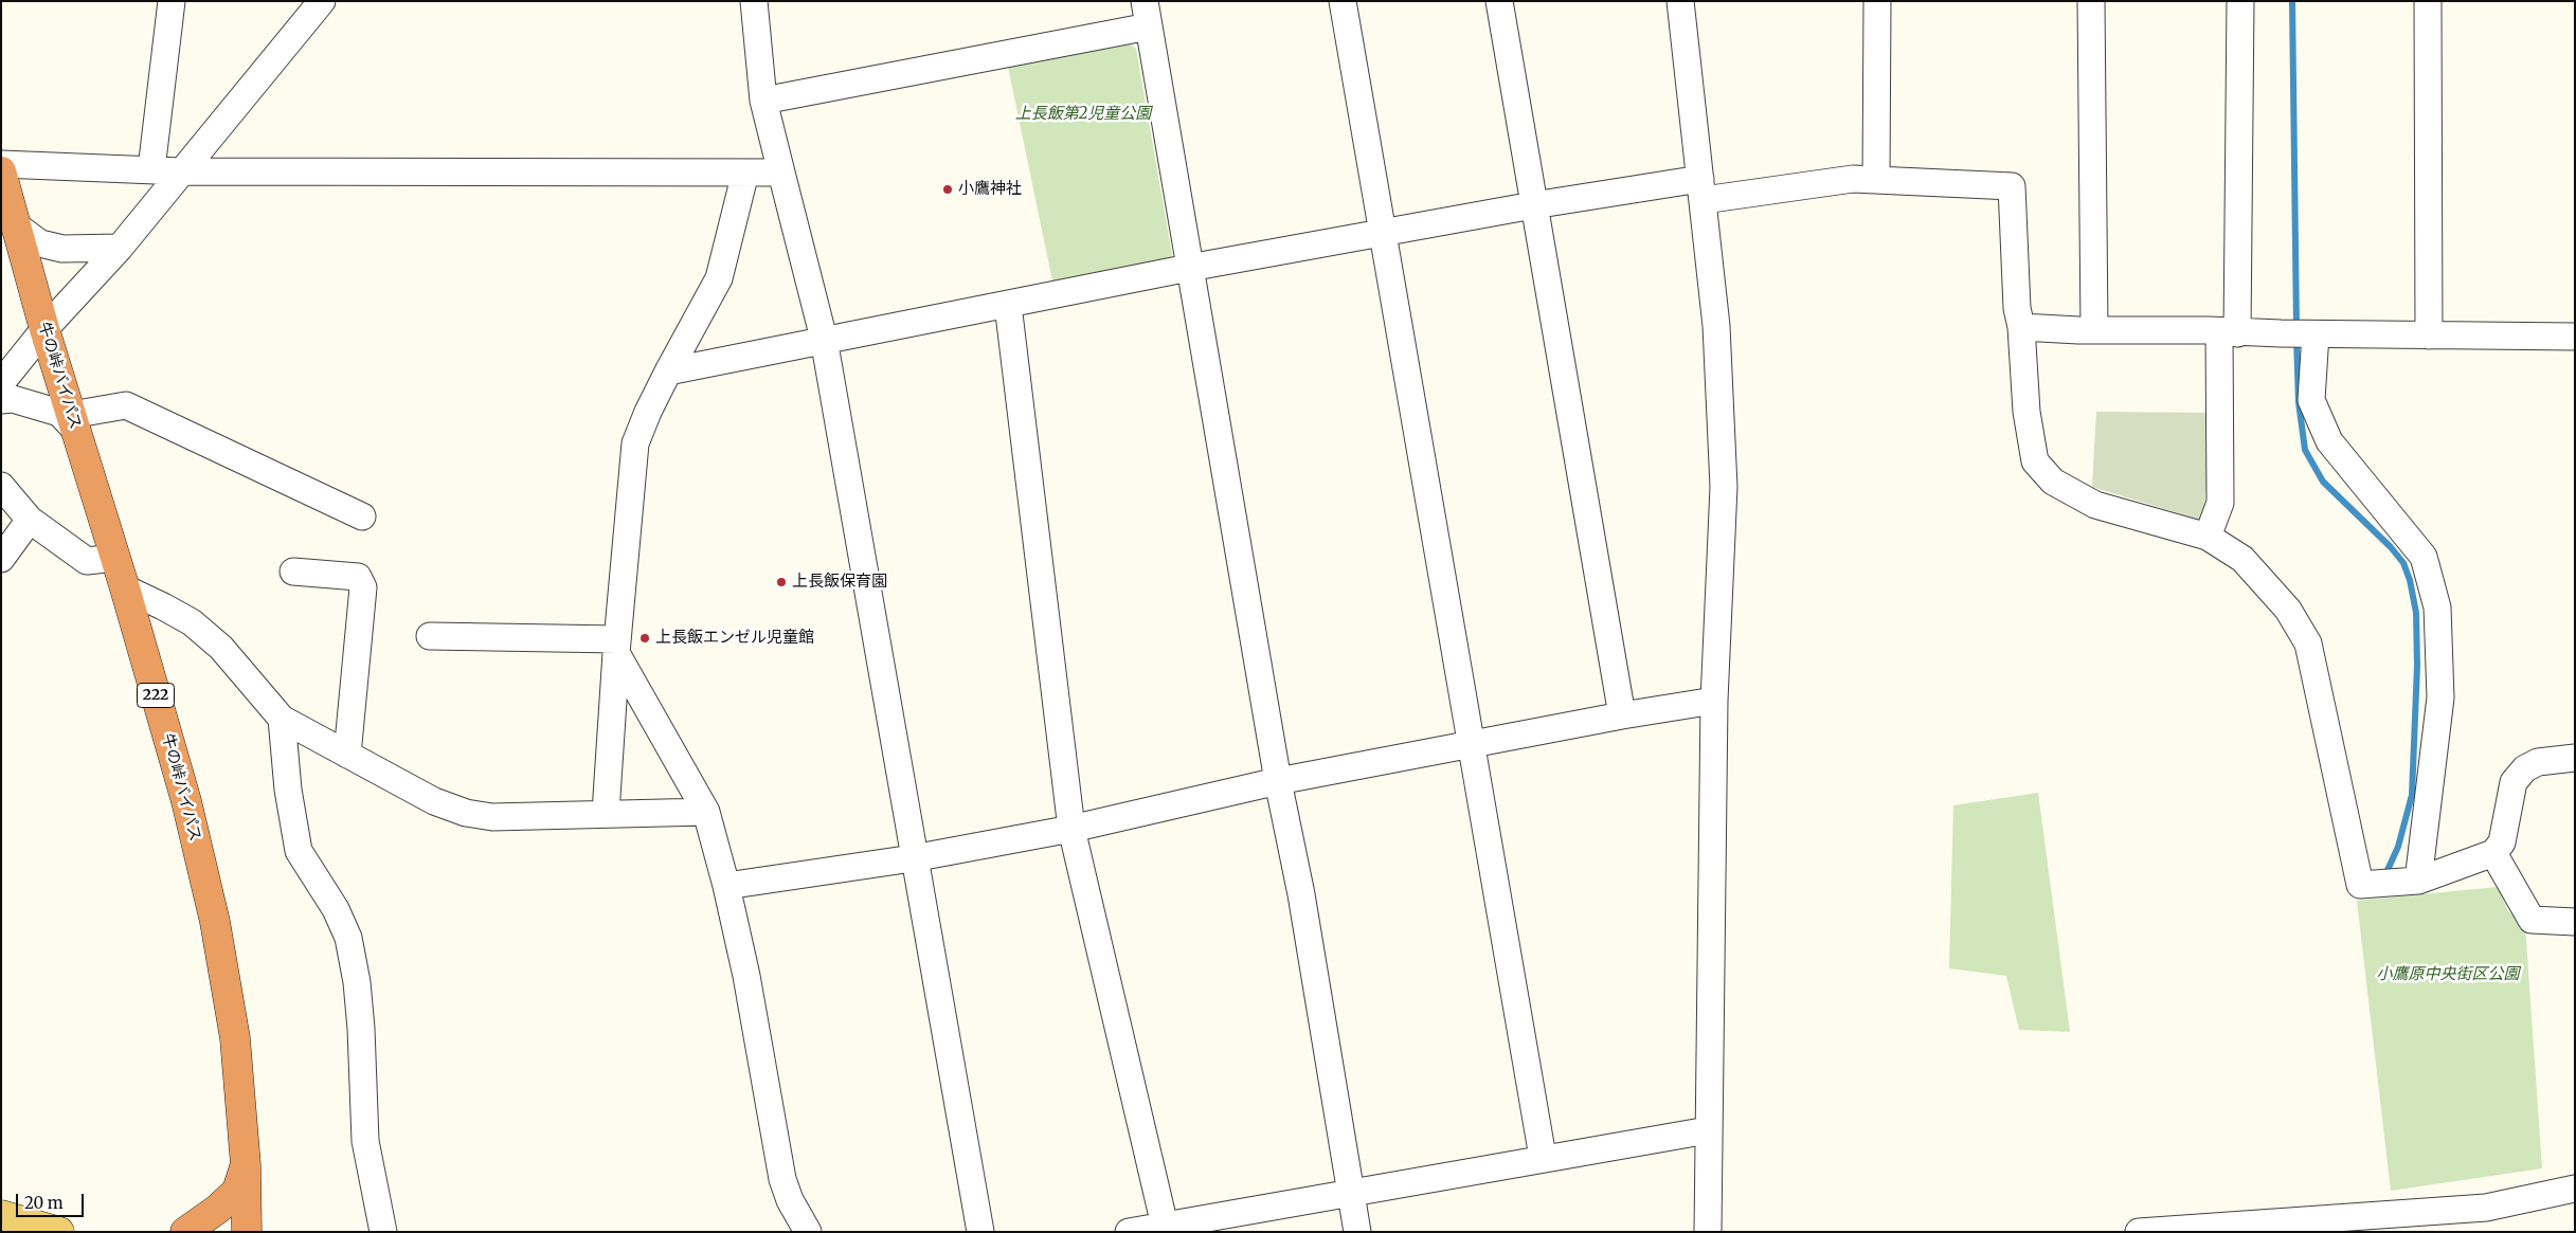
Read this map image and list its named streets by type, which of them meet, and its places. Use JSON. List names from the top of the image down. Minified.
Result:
{"streets":{"highway":["牛の峠バイパス","222"]},"parks":["上長飯第2児童公園","小鷹原中央街区公園"],"places":["小鷹神社","上長飯保育園","上長飯エンゼル児童館"],"scale_bar":"20 m"}
